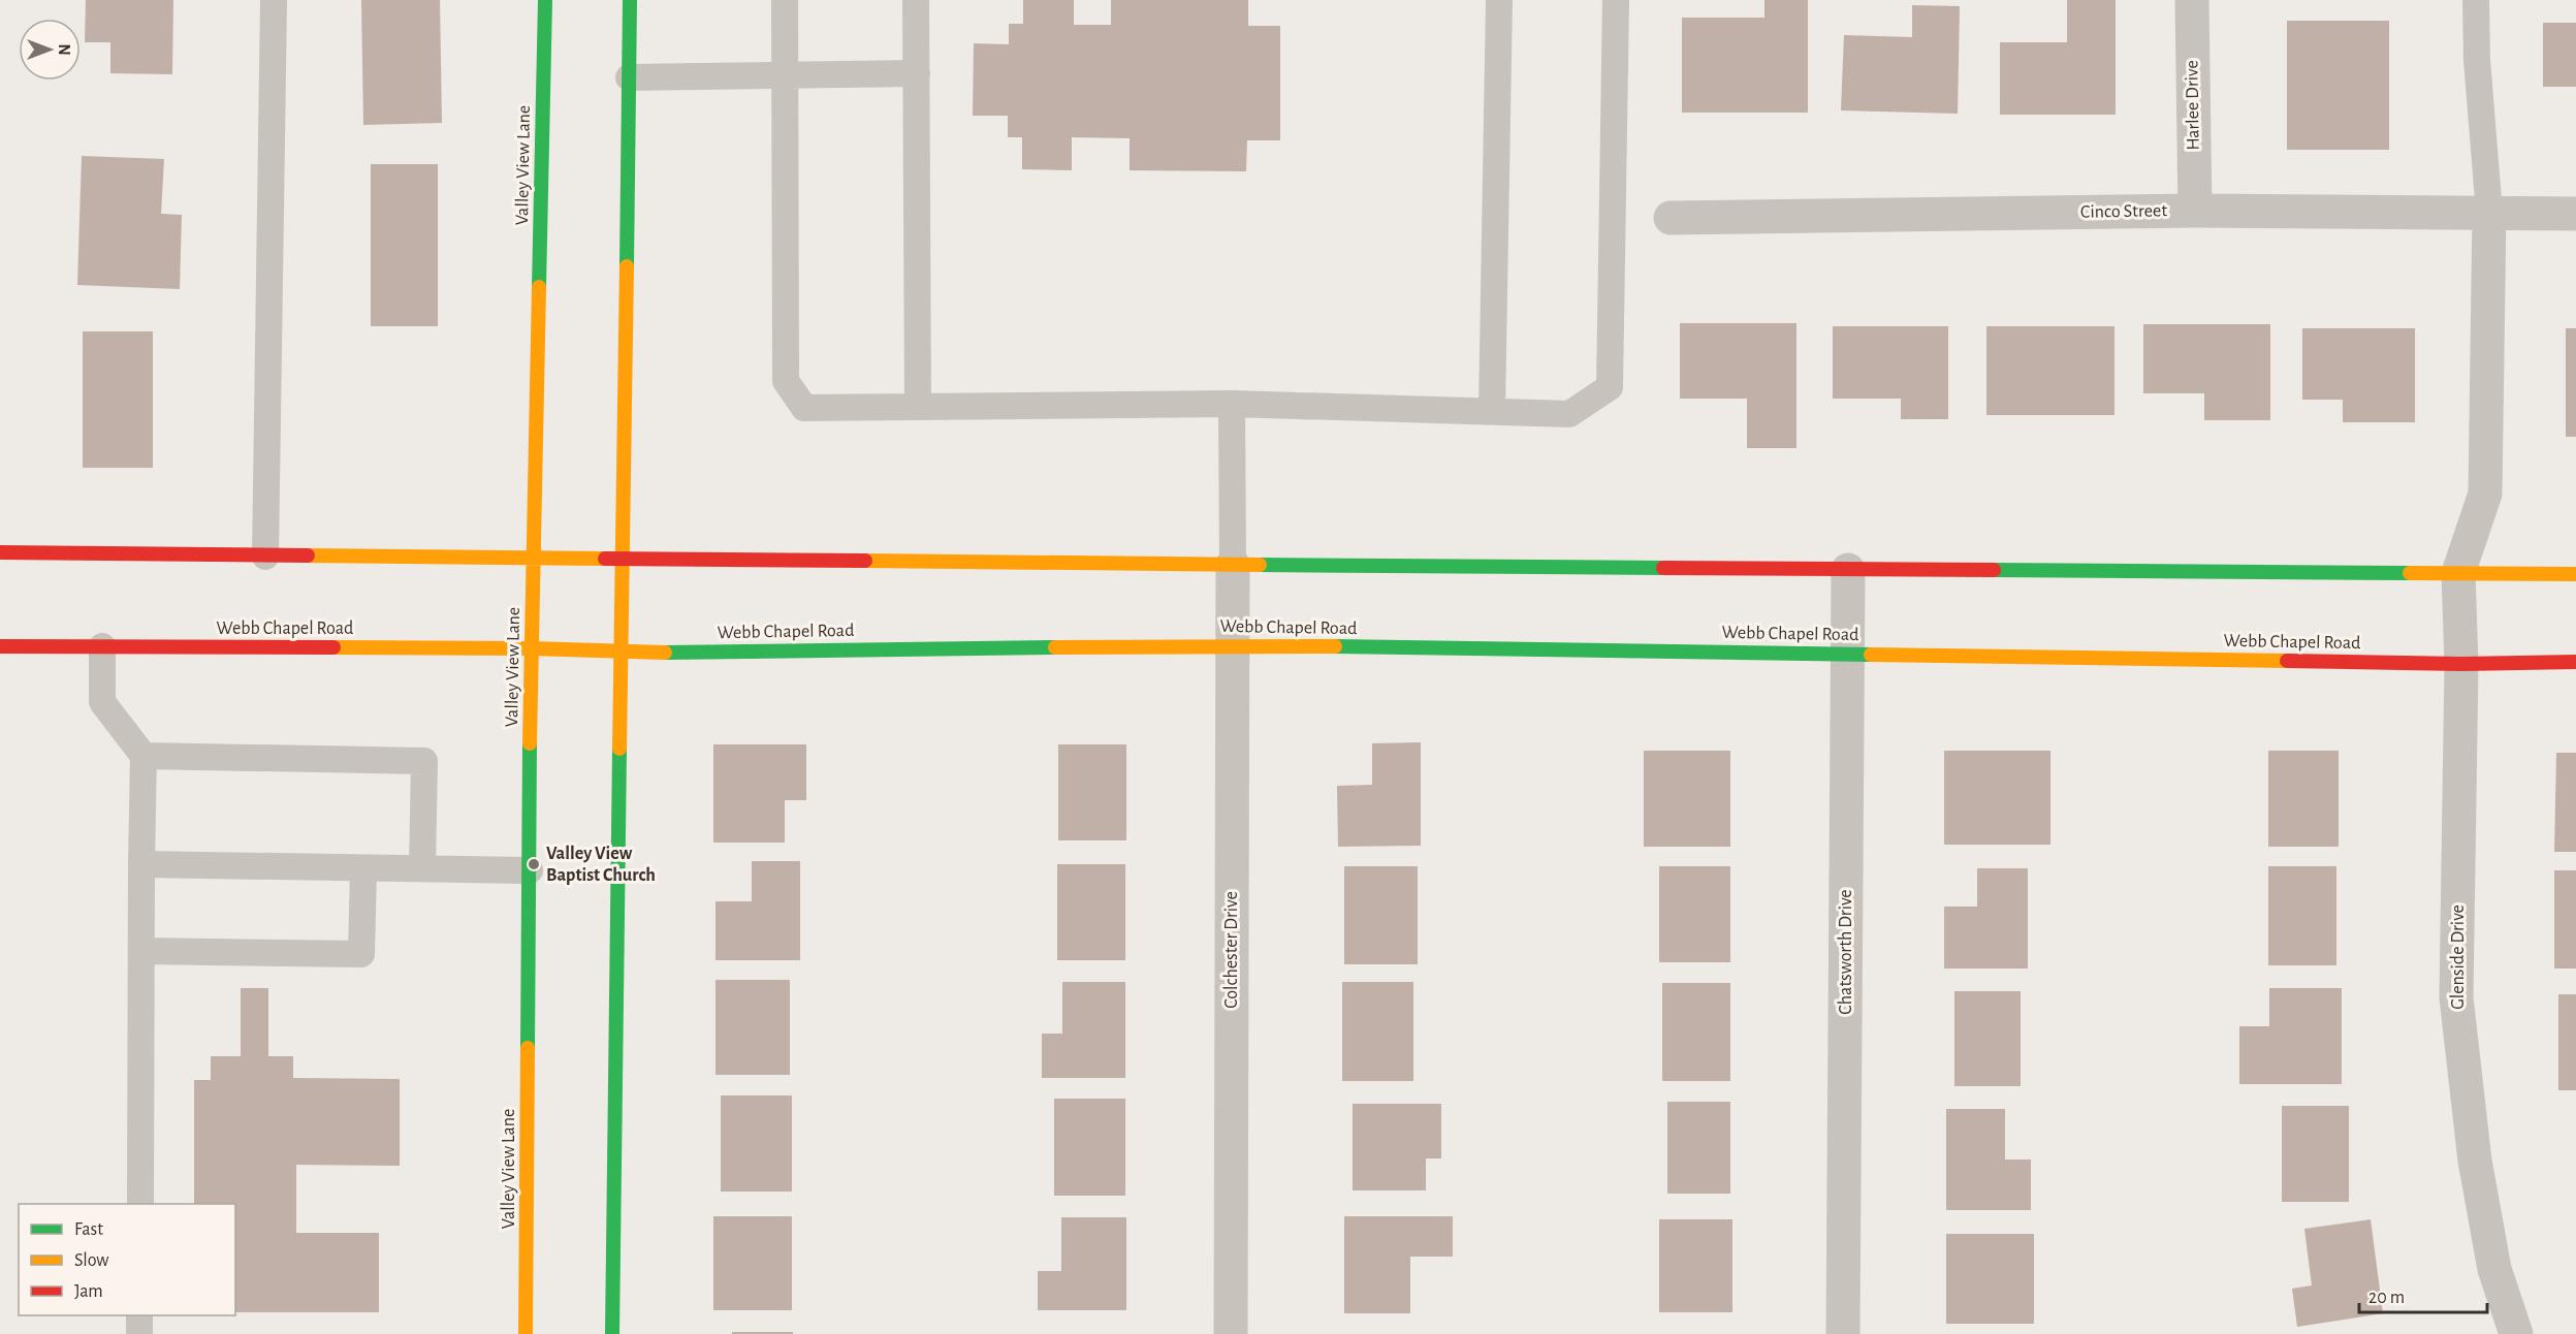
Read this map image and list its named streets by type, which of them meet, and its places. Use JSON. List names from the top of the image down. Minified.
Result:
{"streets":{"main road":["Valley View Lane","Webb Chapel Road"],"street":["Harlee Drive","Cinco Street","Colchester Drive","Chatsworth Drive","Glenside Drive"]},"crossings":[["Harlee Drive","Cinco Street"],["Valley View Lane","Webb Chapel Road"],["Webb Chapel Road","Colchester Drive"],["Webb Chapel Road","Chatsworth Drive"],["Webb Chapel Road","Glenside Drive"]],"places":["Valley View Baptist Church"],"legend":["Fast","Slow","Jam"],"scale_bar":"20 m","north":"right"}
